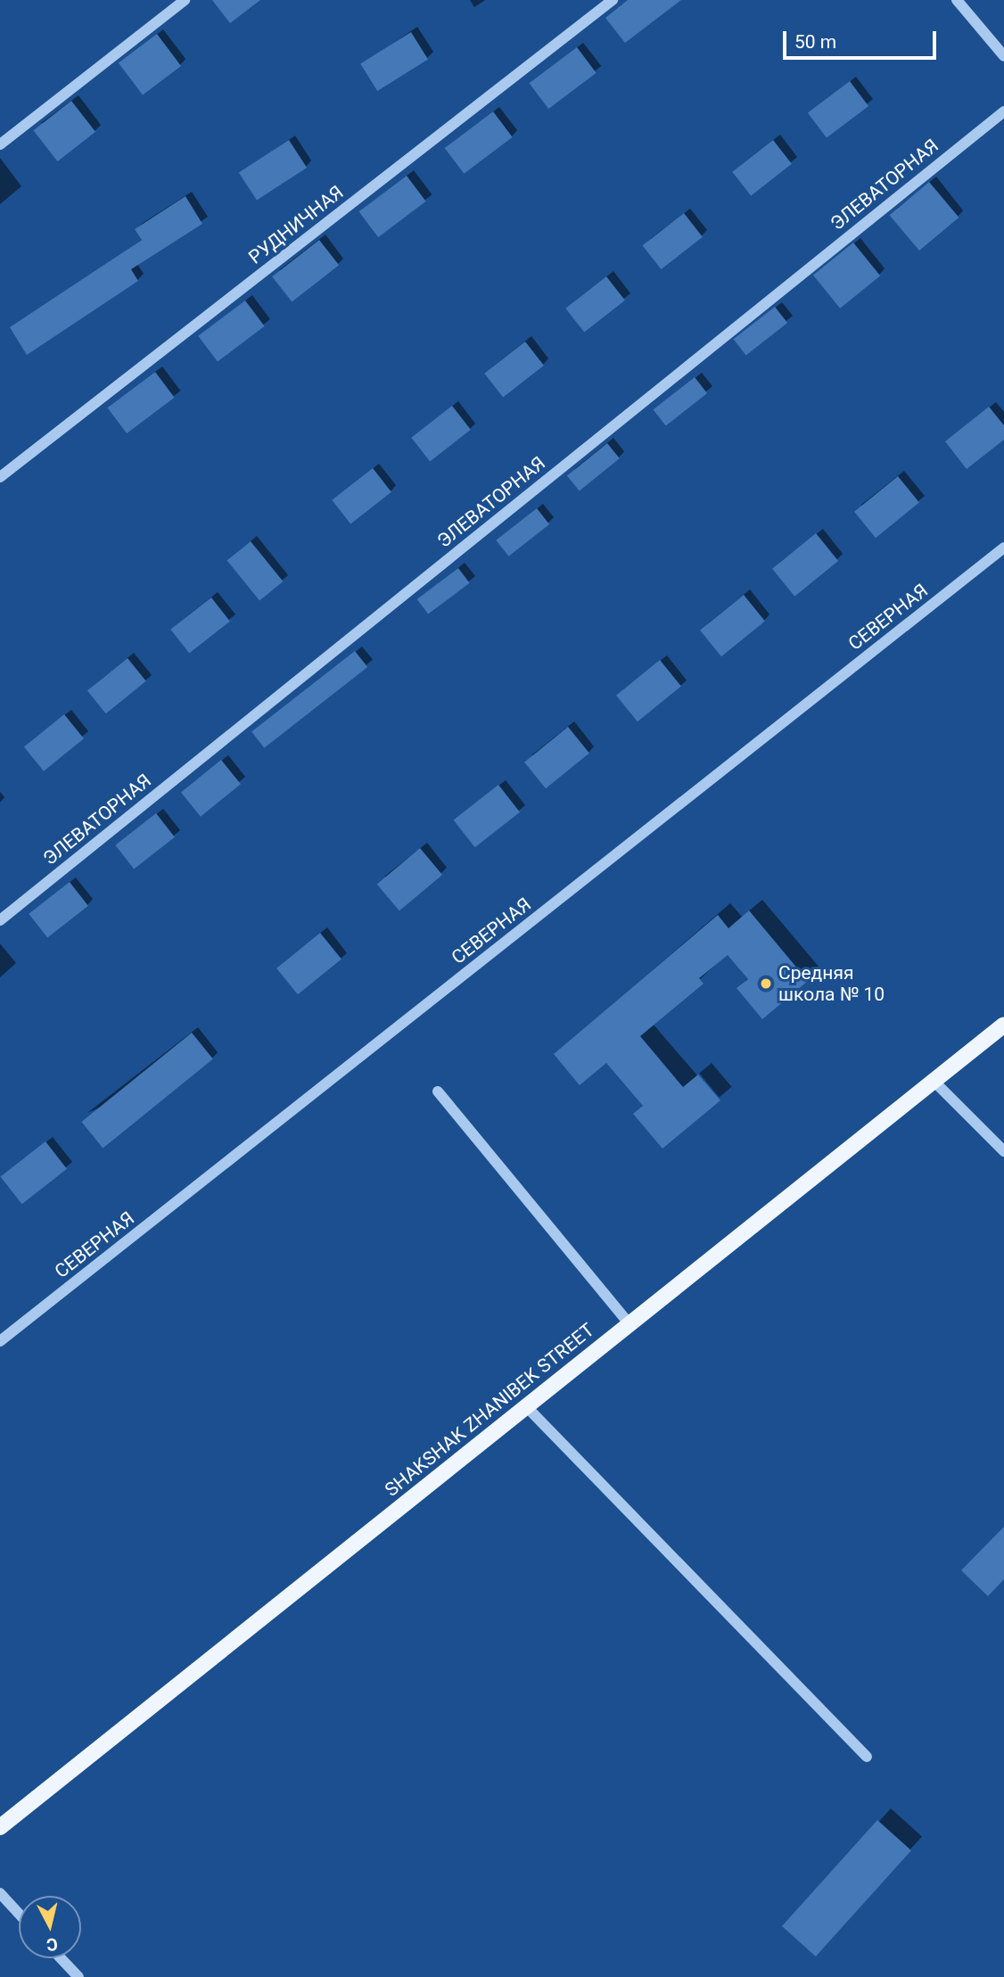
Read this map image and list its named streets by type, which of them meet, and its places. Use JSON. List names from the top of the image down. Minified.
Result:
{"streets":{"main road":["SHAKSHAK ZHANIBEK STREET"],"street":["ЭЛЕВАТОРНАЯ","РУДНИЧНАЯ","СЕВЕРНАЯ"]},"places":["Средняя школа № 10"],"scale_bar":"50 m","north":"bottom"}
